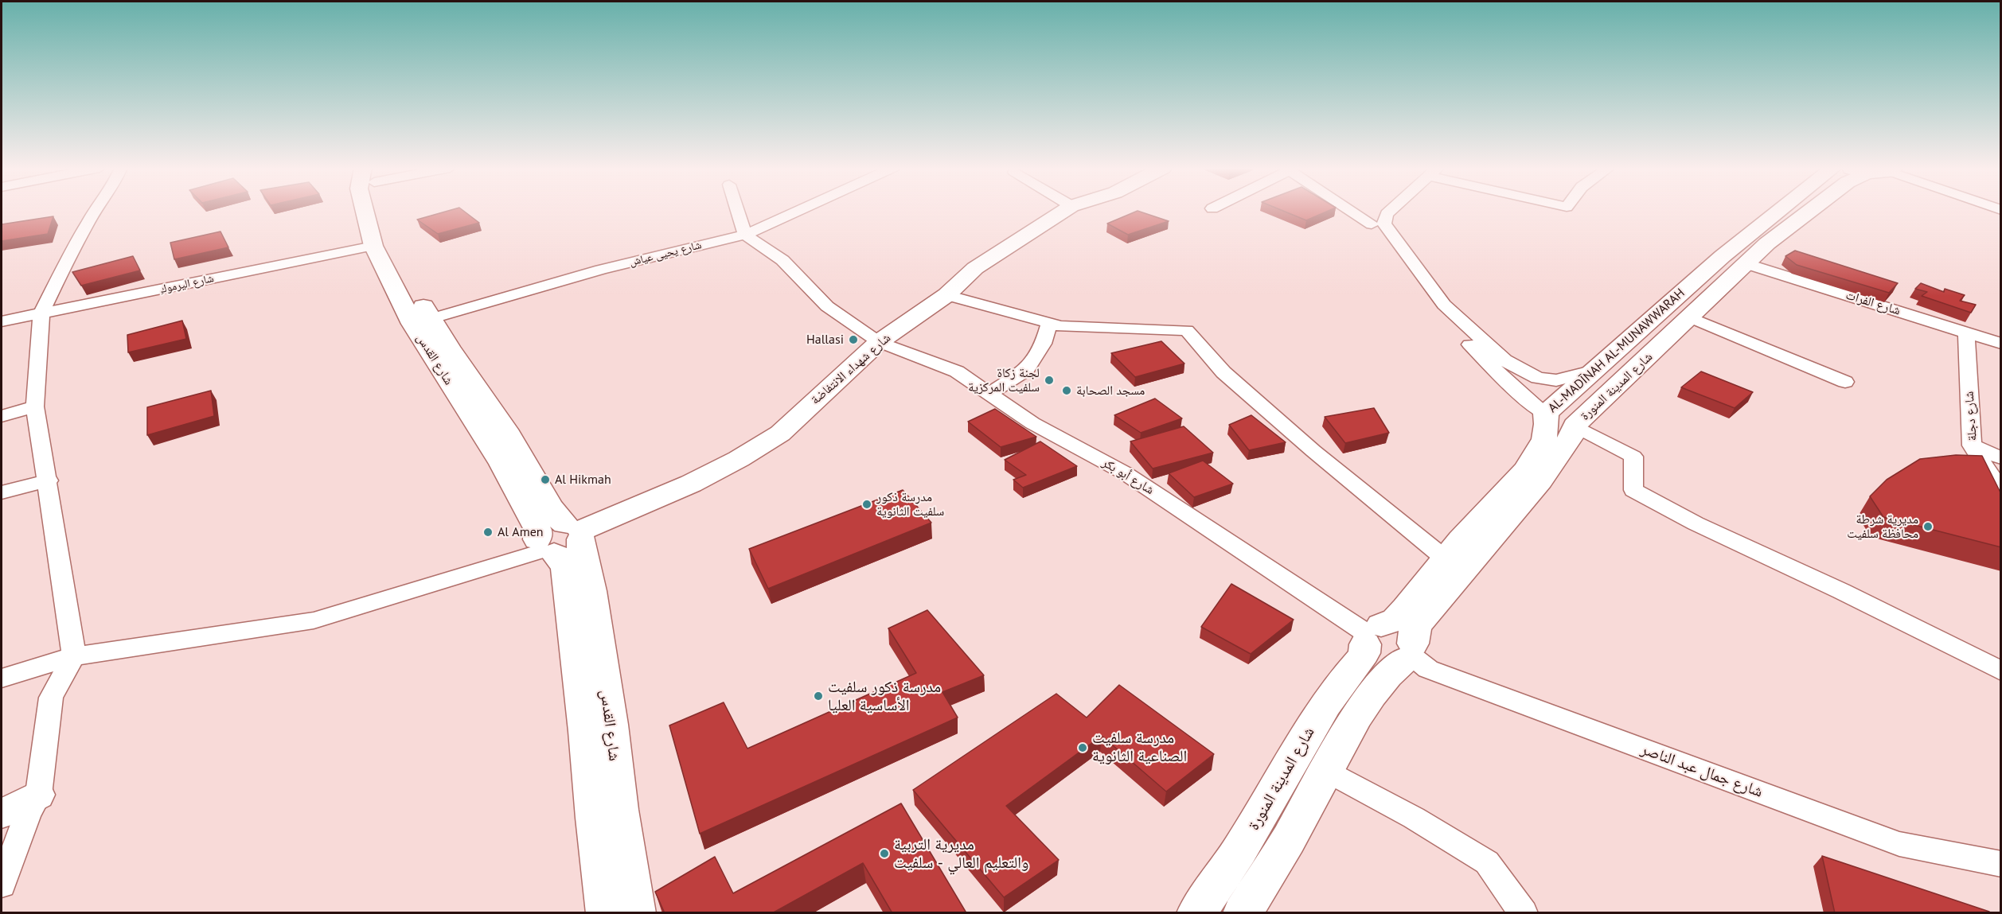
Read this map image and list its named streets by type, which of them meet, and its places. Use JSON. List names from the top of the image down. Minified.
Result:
{"streets":{"main road":["AL-MADĪNAH AL-MUNAWWARAH","شارع القدس","شارع شهداء الانتفاضة","شارع المدينة المنورة"],"street":["شارع يحيى عياش","ِشارع اليرموك","شارع الفرات","شارع دجلة","شارع أبو بكر","شارع جمال عبد الناصر"]},"crossings":[["شارع يحيى عياش","شارع القدس"],["شارع يحيى عياش","شارع أبو بكر"],["ِشارع اليرموك","شارع القدس"],["شارع الفرات","شارع المدينة المنورة"],["شارع الفرات","شارع دجلة"],["AL-MADĪNAH AL-MUNAWWARAH","شارع المدينة المنورة"],["AL-MADĪNAH AL-MUNAWWARAH","شارع أبو بكر"],["شارع القدس","شارع شهداء الانتفاضة"],["شارع شهداء الانتفاضة","شارع أبو بكر"],["شارع المدينة المنورة","شارع أبو بكر"],["شارع المدينة المنورة","شارع جمال عبد الناصر"]],"places":["Hallasi","لجنة زكاة سلفيت المركزية","مسجد الصحابة","Al Hikmah","مدرسة ذكور سلفيت الثانوية","مديرية شرطة محافظة سلفيت","Al Amen","مدرسة ذكور سلفيت الأساسية العليا","مدرسة سلفيت الصناعية الثانوية","مديرية التربية والتعليم العالي - سلفيت"]}
